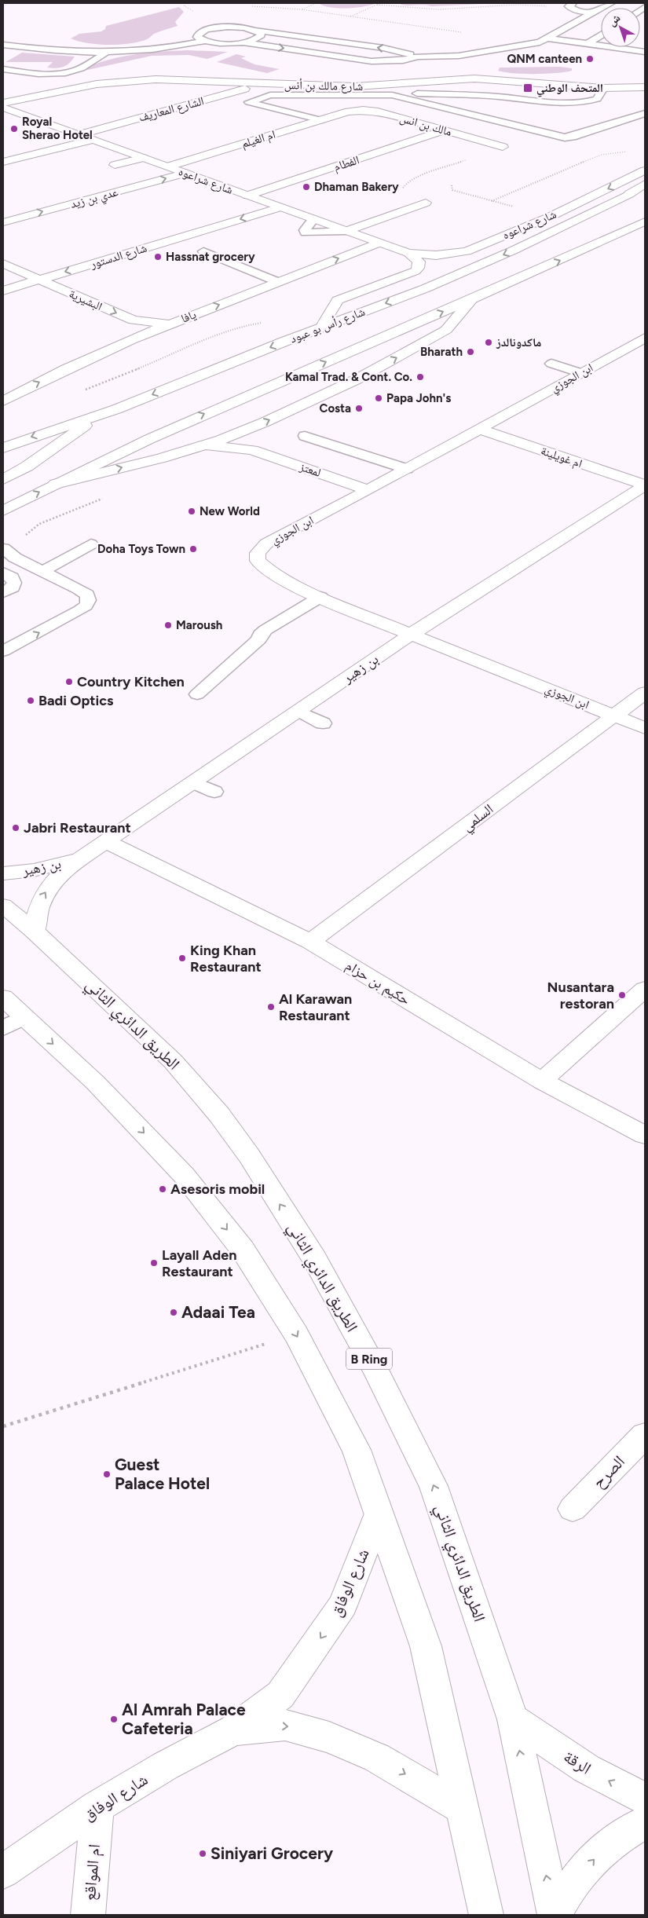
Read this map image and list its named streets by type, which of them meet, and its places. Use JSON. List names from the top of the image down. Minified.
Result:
{"streets":{"main road":["شارع مالك بن أنس","الشارع المعاريف","مالك بن انس","ام الغيلم","الفطام","شارع شراعوه","عدي بن زيد","شارع الدستور","البشيرية","يافا","شارع رأس بو عبود","ابن الجوزي","ام غويلينة","لمعتز","بن زهير","السلمي","حكيم بن حزام","الطريق الدائري الثاني","B Ring","الصرح","شارع الوفاق","الرقة","ام المواقع"]},"crossings":[["شارع مالك بن أنس","الشارع المعاريف"],["الشارع المعاريف","شارع شراعوه"],["مالك بن انس","ام الغيلم"],["مالك بن انس","الفطام"],["ام الغيلم","شارع شراعوه"],["الفطام","شارع شراعوه"],["شارع شراعوه","عدي بن زيد"],["شارع شراعوه","شارع الدستور"],["شارع شراعوه","يافا"],["شارع الدستور","البشيرية"],["البشيرية","يافا"],["ابن الجوزي","ام غويلينة"],["ابن الجوزي","لمعتز"],["ابن الجوزي","بن زهير"],["ابن الجوزي","السلمي"],["ام غويلينة","بن زهير"],["بن زهير","حكيم بن حزام"],["بن زهير","الطريق الدائري الثاني"],["السلمي","حكيم بن حزام"],["الطريق الدائري الثاني","الرقة"],["شارع الوفاق","ام المواقع"]],"one_way":["البشيرية","الرقة"],"places":{"other":["QNM canteen","Royal Sherao Hotel","Dhaman Bakery","Hassnat grocery","ماكدونالدز","Bharath","Kamal Trad. & Cont. Co.","Papa John's","Costa","New World","Doha Toys Town","Maroush","Country Kitchen","Badi Optics","Jabri Restaurant","King Khan Restaurant","Nusantara restoran","Al Karawan Restaurant","Asesoris mobil","Layall Aden Restaurant","Adaai Tea","Guest Palace Hotel","Al Amrah Palace Cafeteria","Siniyari Grocery"],"transit":["المتحف الوطني"]},"north":"top left"}
